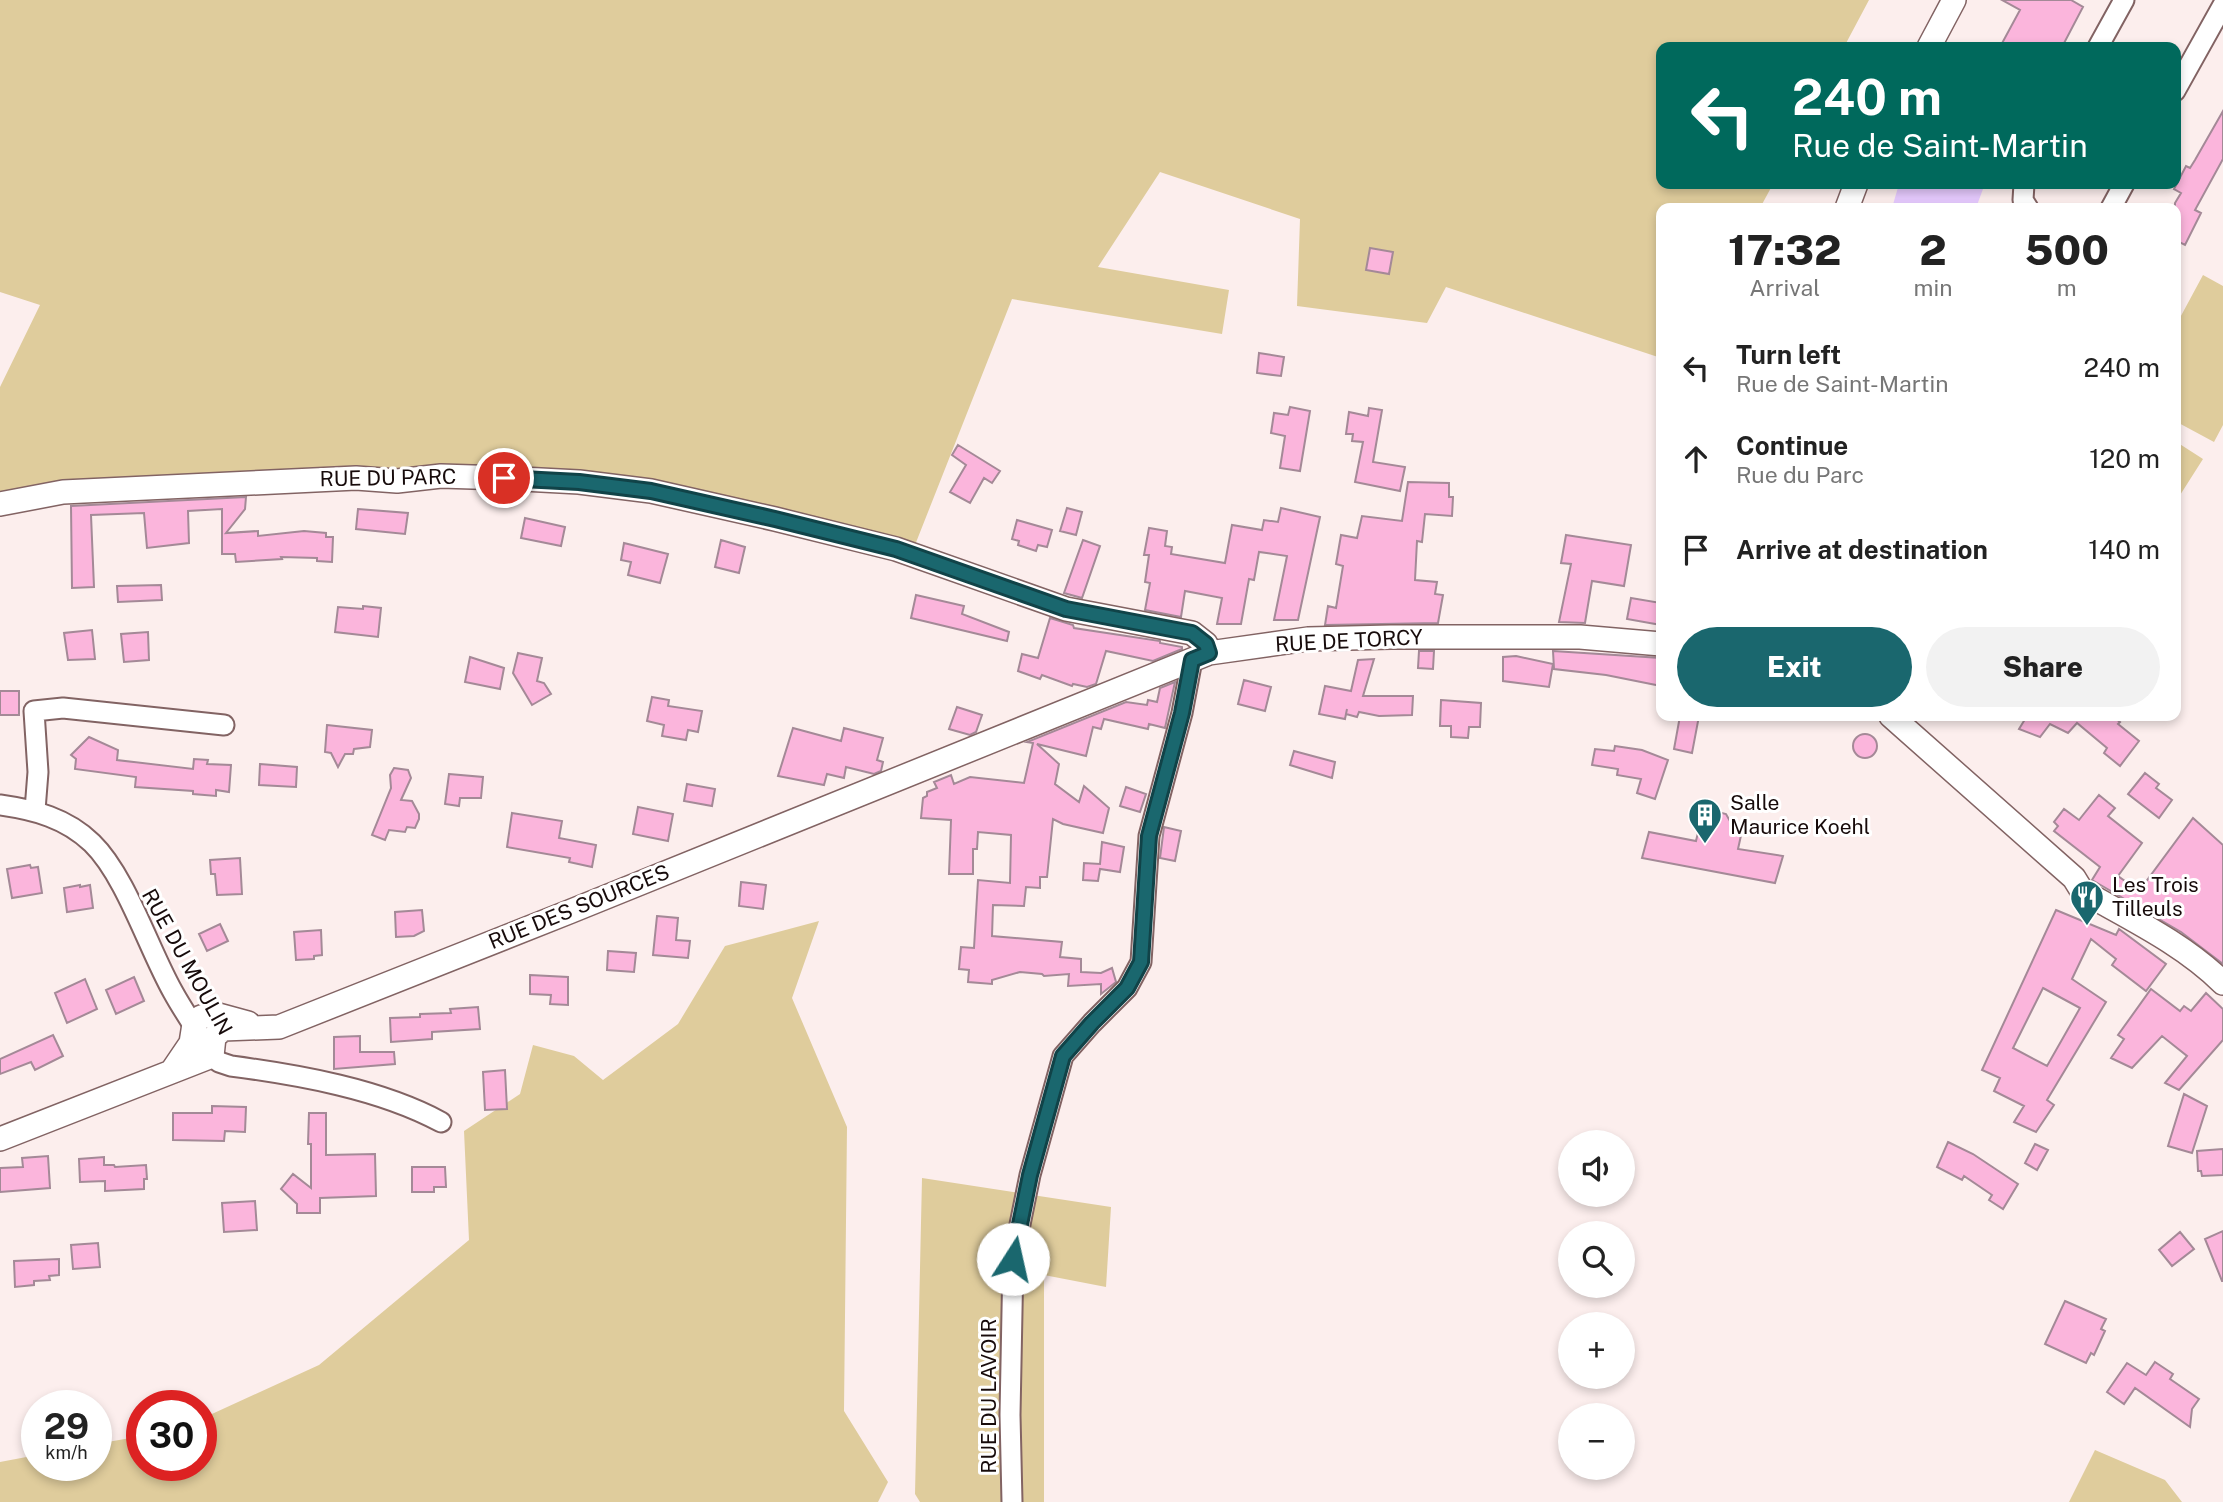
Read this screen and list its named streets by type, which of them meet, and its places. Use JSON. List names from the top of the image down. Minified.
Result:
{"streets":{"street":["RUE DU PARC","RUE DE TORCY","RUE DES SOURCES","RUE DU MOULIN","RUE DU LAVOIR"]},"crossings":[["RUE DU PARC","RUE DE TORCY"],["RUE DU PARC","RUE DU LAVOIR"],["RUE DE TORCY","RUE DES SOURCES"],["RUE DE TORCY","RUE DU LAVOIR"],["RUE DES SOURCES","RUE DU MOULIN"]],"places":{"building":["Salle Maurice Koehl"],"restaurant":["Les Trois Tilleuls"]},"page":{"turn":["240 m","Rue de Saint-Martin"],"eta":["17:32","Arrival","2","min","500","m"],"list":[{"name":"Turn left","note":"Rue de Saint-Martin","value":"240 m"},{"name":"Continue","note":"Rue du Parc","value":"120 m"},{"name":"Arrive at destination","value":"140 m"}],"buttons":["Exit","Share"],"map_buttons":["+","−"],"speed":"29 km/h","limit":"30"}}
